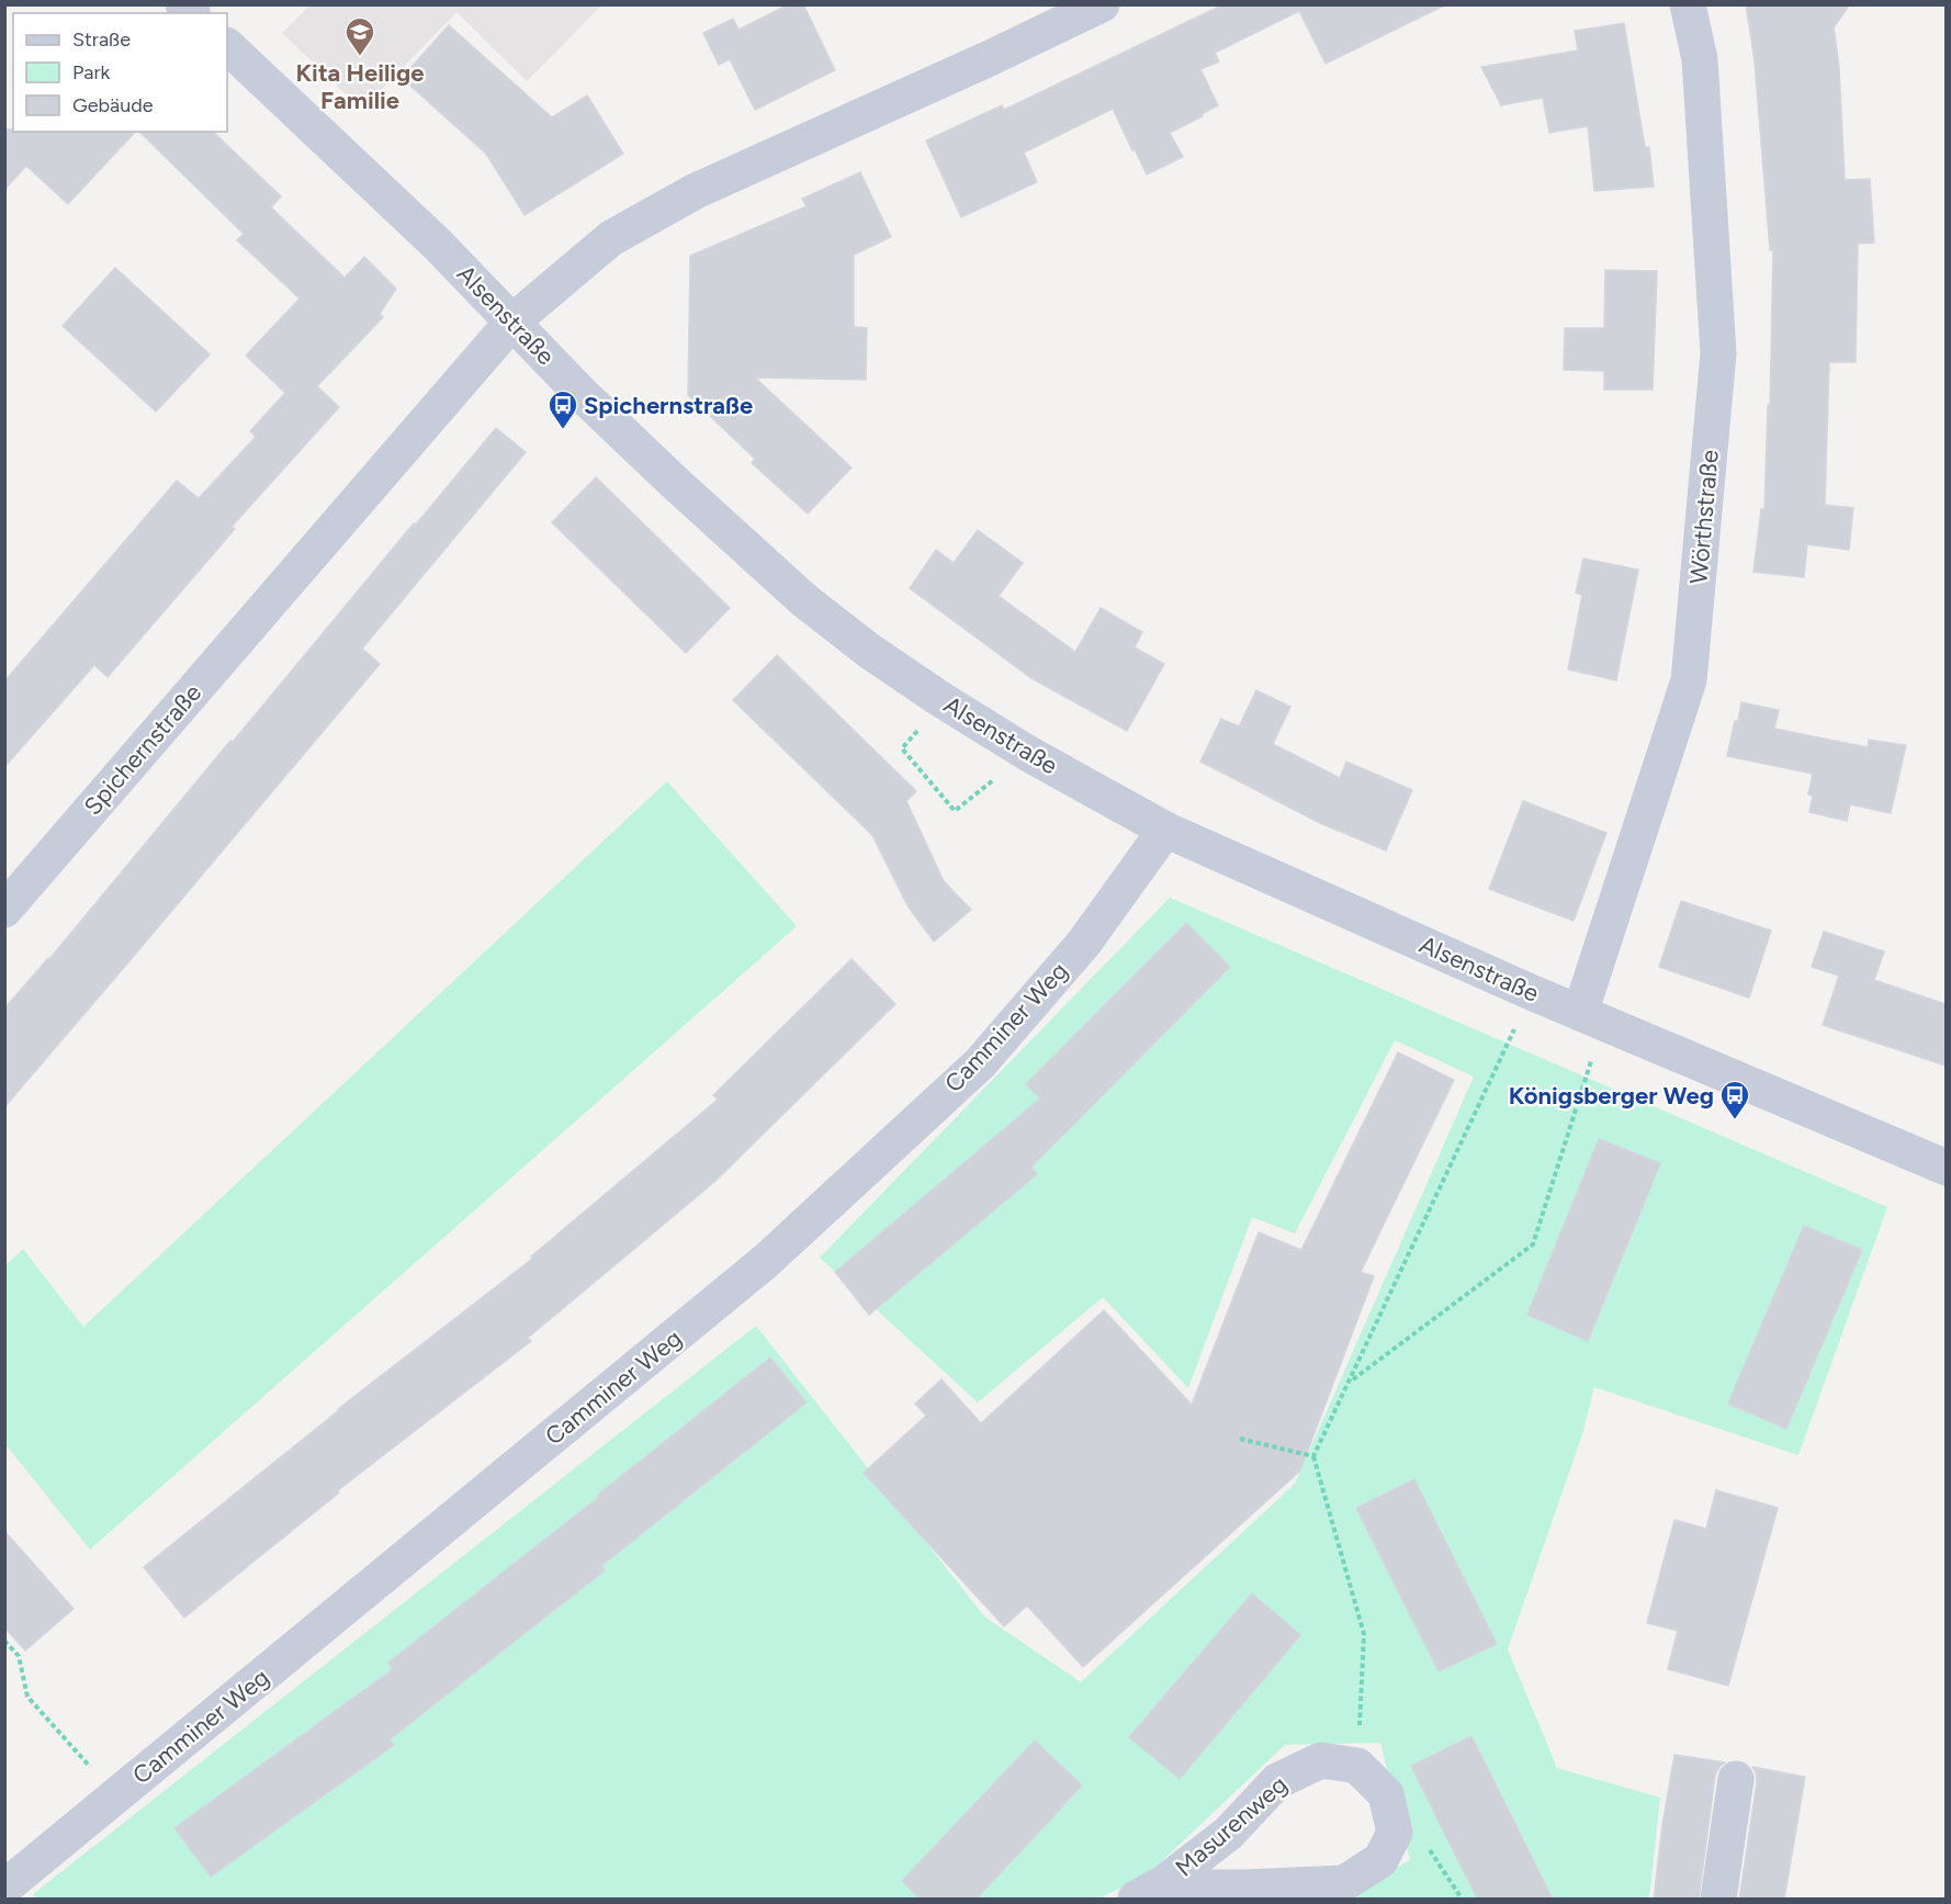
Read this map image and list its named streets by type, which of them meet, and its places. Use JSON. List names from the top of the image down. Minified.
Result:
{"streets":{"street":["Alsenstraße","Wörthstraße","Spichernstraße","Camminer Weg","Masurenweg"]},"crossings":[["Alsenstraße","Wörthstraße"],["Alsenstraße","Spichernstraße"],["Alsenstraße","Camminer Weg"]],"places":{"school or university":["Kita Heilige Familie"],"bus stop":["Spichernstraße","Königsberger Weg"]},"legend":["Straße","Park","Gebäude"]}
